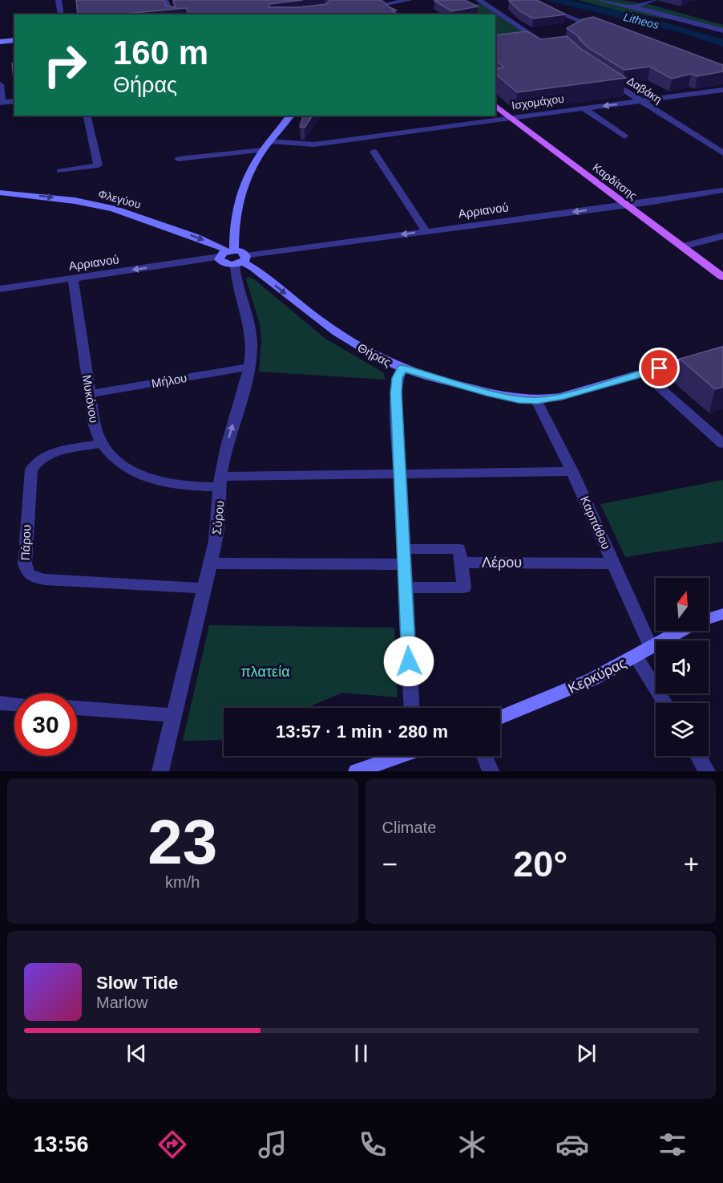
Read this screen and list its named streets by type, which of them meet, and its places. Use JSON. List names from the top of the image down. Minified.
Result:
{"streets":{"main road":["Καρδίτσης"],"street":["Δαβάκη","Ισχομάχου","Φλεγύου","Αρριανού","Θήρας","Μήλου","Μυκόνου","Σύρου","Καρπάθου","Πάρου","Λέρου","Κερκύρας"]},"crossings":[["Δαβάκη","Ισχομάχου"],["Ισχομάχου","Καρδίτσης"],["Καρδίτσης","Αρριανού"],["Φλεγύου","Αρριανού"],["Αρριανού","Θήρας"],["Αρριανού","Μυκόνου"],["Αρριανού","Σύρου"],["Θήρας","Σύρου"],["Θήρας","Καρπάθου"],["Μήλου","Μυκόνου"],["Μήλου","Σύρου"],["Μυκόνου","Σύρου"],["Μυκόνου","Καρπάθου"],["Μυκόνου","Πάρου"],["Σύρου","Πάρου"],["Καρπάθου","Λέρου"],["Καρπάθου","Κερκύρας"]],"one_way":["Αρριανού","Θήρας"],"water":["Litheos"],"parks":["πλατεία"],"north":"top","page":{"turn":["160 m","Θήρας"],"limit":"30","trip":"13:57 · 1 min · 280 m","tile":[["23","km/h"],"Climate"],"heat":["−","20°","+"],"song":["Slow Tide","Marlow"],"tabs":"13:56"}}
